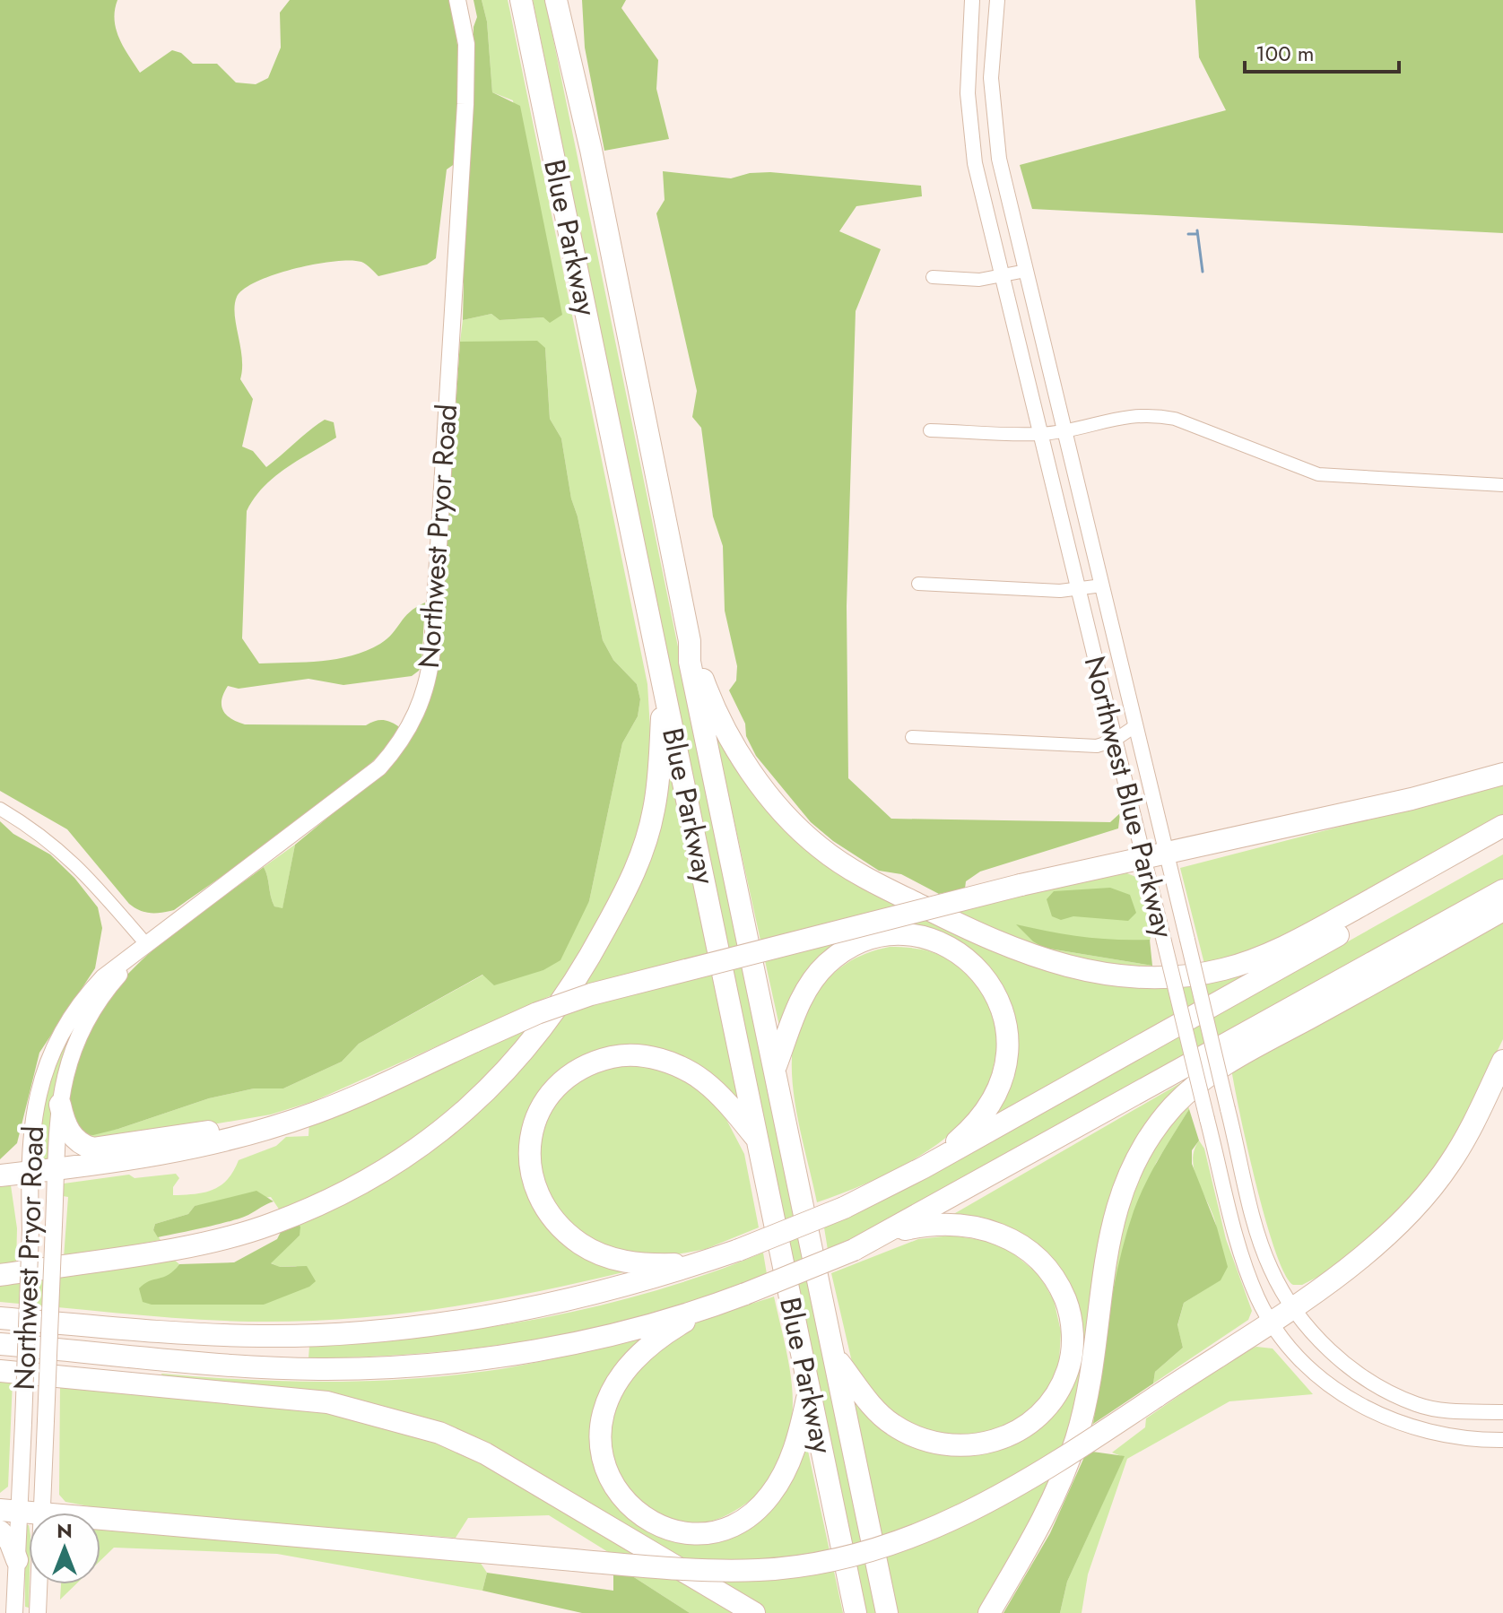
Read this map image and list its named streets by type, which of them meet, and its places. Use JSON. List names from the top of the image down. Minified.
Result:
{"streets":{"highway":["Blue Parkway"],"main road":["Northwest Pryor Road"],"street":["Northwest Blue Parkway"]},"scale_bar":"100 m","north":"top"}
